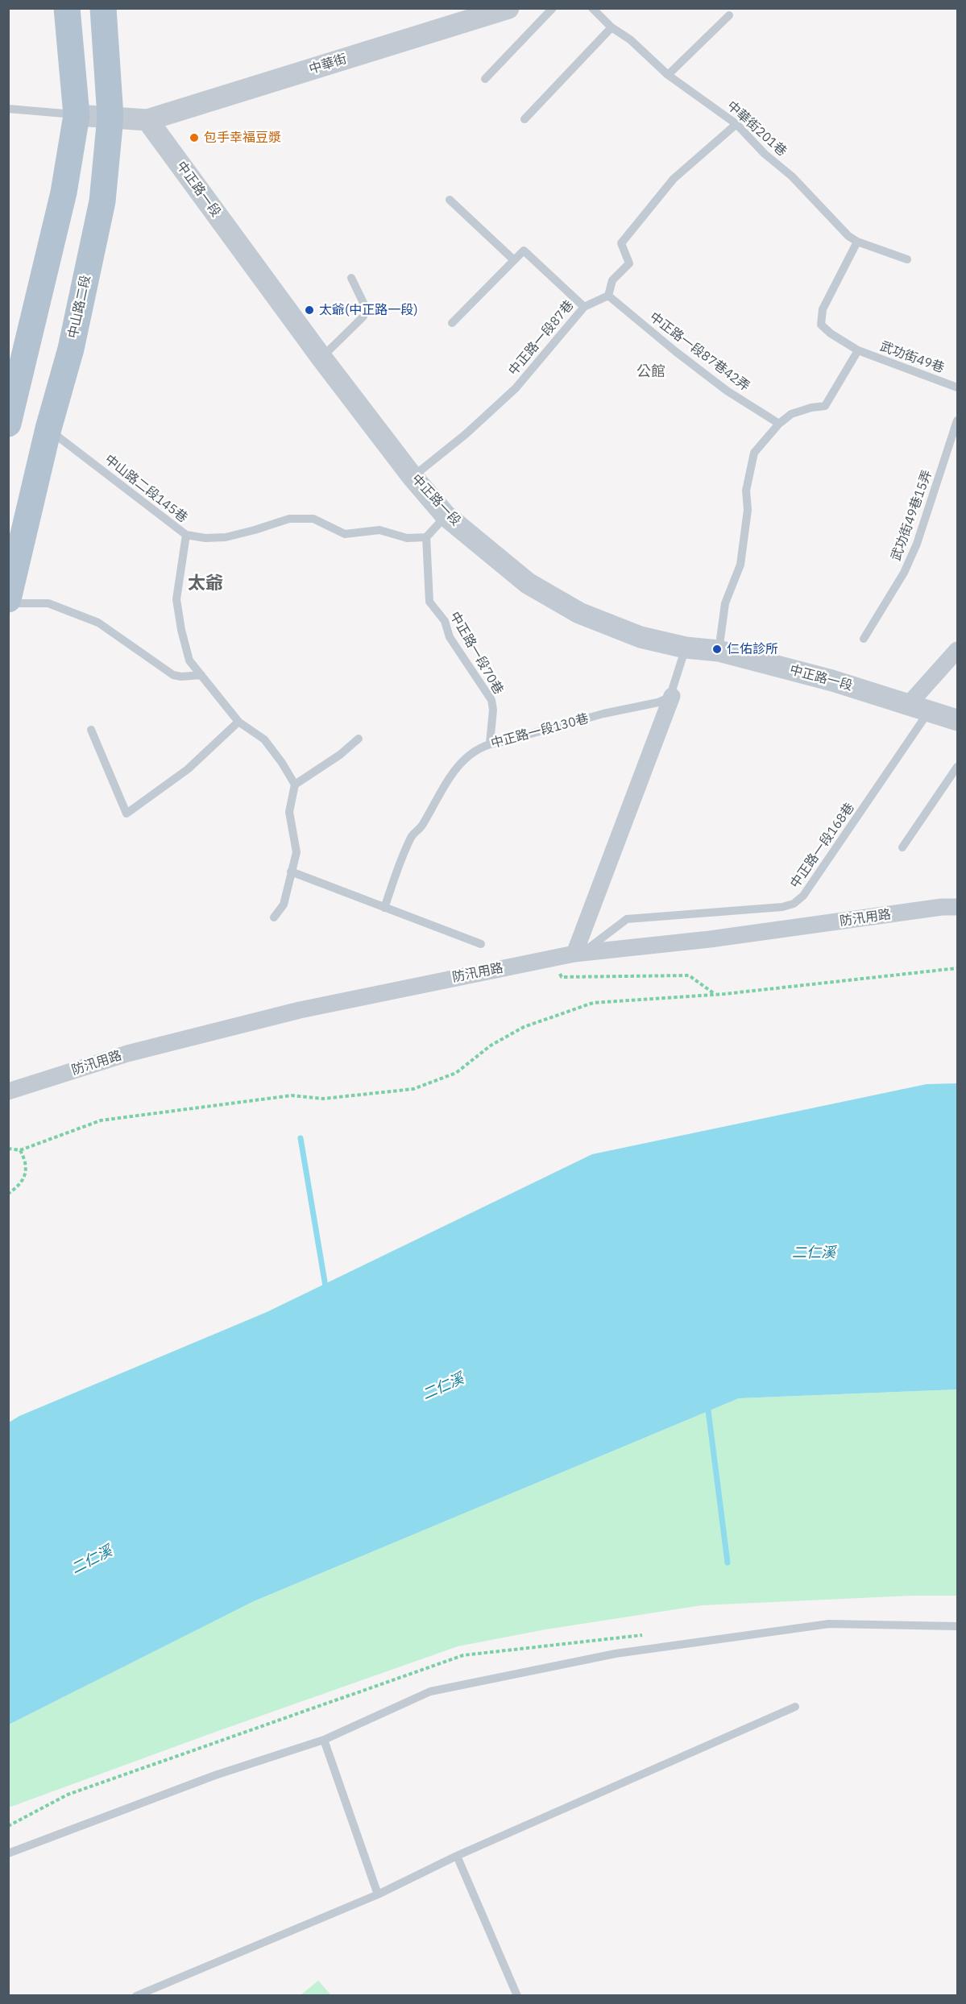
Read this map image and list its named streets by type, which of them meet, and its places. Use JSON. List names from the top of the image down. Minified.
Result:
{"streets":{"main road":["中山路二段"],"street":["中華街","中正路一段","防汛用路"],"lane":["中華街201巷","中正路一段87巷","中正路一段87巷42弄","武功街49巷","中山路二段145巷","武功街49巷15弄","中正路一段70巷","中正路一段130巷","中正路一段168巷"]},"crossings":[["中華街","中正路一段"],["中華街201巷","武功街49巷"],["中正路一段","中正路一段87巷"],["中正路一段","中正路一段168巷"],["中山路二段","中山路二段145巷"],["中正路一段87巷","中正路一段87巷42弄"],["中正路一段70巷","中正路一段130巷"],["中正路一段168巷","防汛用路"]],"districts":["公館","太爺"],"water":["二仁溪"],"places":["包手幸福豆漿","太爺(中正路一段)","仁佑診所"]}
